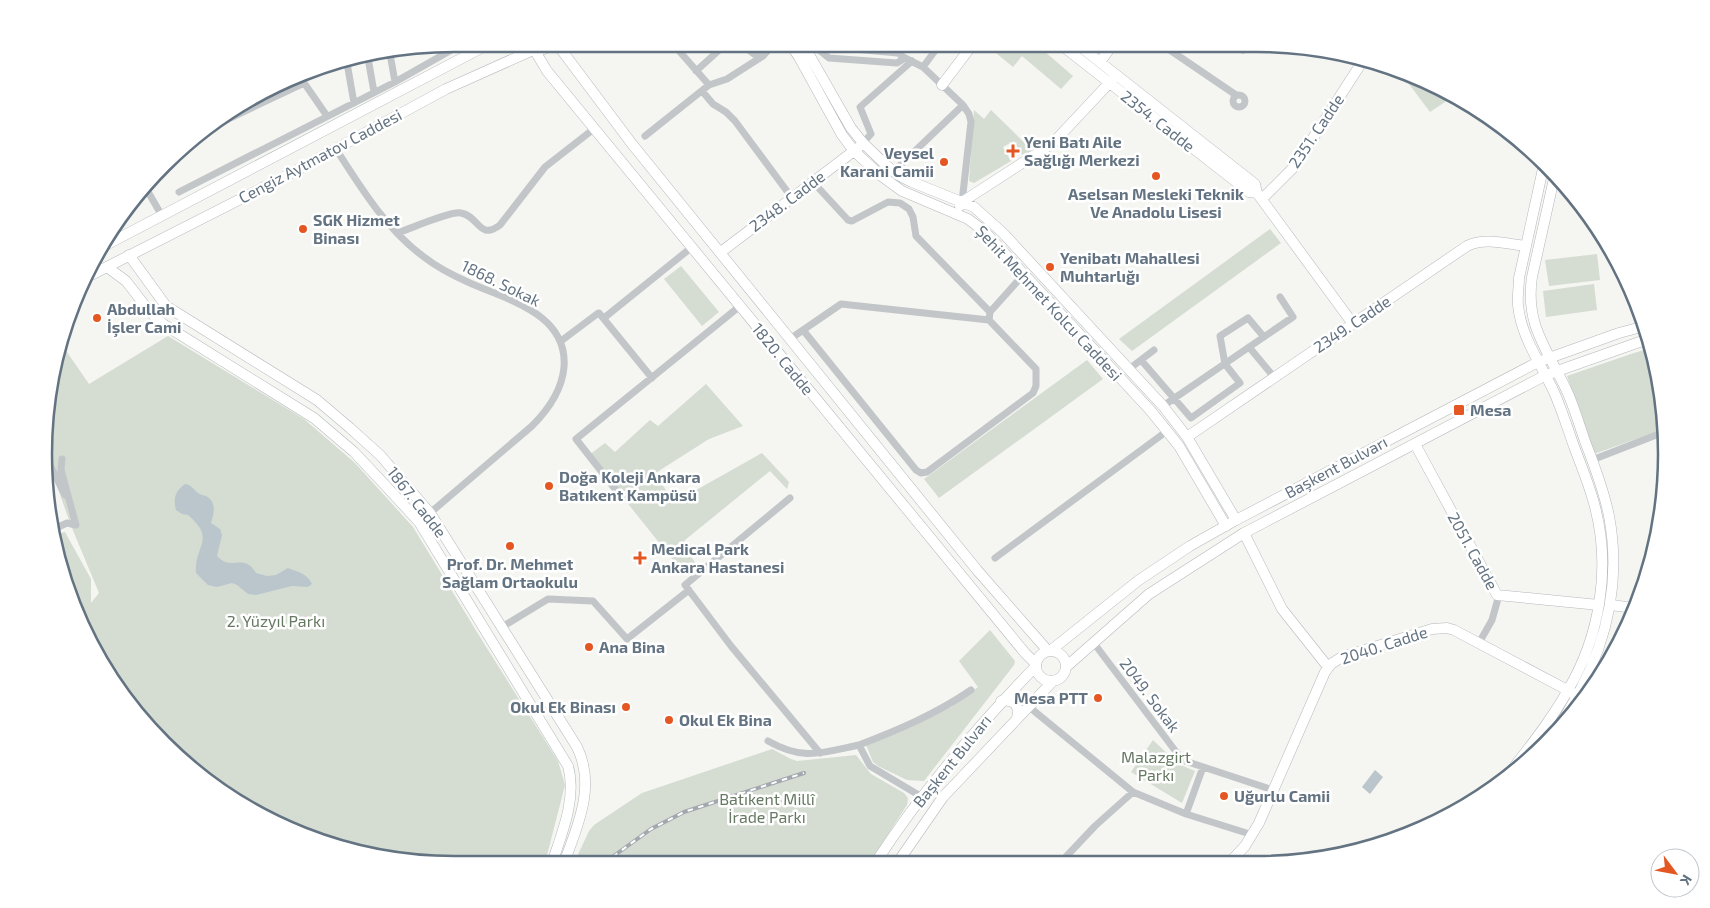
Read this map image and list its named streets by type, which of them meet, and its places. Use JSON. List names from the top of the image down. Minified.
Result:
{"streets":{"main road":["2354. Cadde","2351. Cadde","Cengiz Aytmatov Caddesi","2348. Cadde","Şehit Mehmet Kolcu Caddesi","2349. Cadde","1820. Cadde","Başkent Bulvarı","1867. Cadde","2051. Cadde","2040. Cadde"],"street":["1868. Sokak","2049. Sokak"]},"crossings":[["2354. Cadde","2351. Cadde"],["2354. Cadde","2349. Cadde"],["Cengiz Aytmatov Caddesi","1868. Sokak"],["Cengiz Aytmatov Caddesi","1867. Cadde"],["2348. Cadde","Şehit Mehmet Kolcu Caddesi"],["2348. Cadde","1820. Cadde"],["Şehit Mehmet Kolcu Caddesi","2349. Cadde"],["Şehit Mehmet Kolcu Caddesi","Başkent Bulvarı"],["1820. Cadde","Başkent Bulvarı"],["Başkent Bulvarı","2051. Cadde"],["Başkent Bulvarı","2049. Sokak"],["2040. Cadde","2049. Sokak"]],"parks":["2. Yüzyıl Parkı","Malazgirt Parkı","Batıkent Millî İrade Parkı"],"places":{"health":["Yeni Batı Aile Sağlığı Merkezi","Medical Park Ankara Hastanesi"],"other":["Veysel Karani Camii","Aselsan Mesleki Teknik Ve Anadolu Lisesi","SGK Hizmet Binası","Yenibatı Mahallesi Muhtarlığı","Abdullah İşler Cami","Doğa Koleji Ankara Batıkent Kampüsü","Prof. Dr. Mehmet Sağlam Ortaokulu","Ana Bina","Mesa PTT","Okul Ek Binası","Okul Ek Bina","Uğurlu Camii"],"transit":["Mesa"]},"north":"bottom right"}
